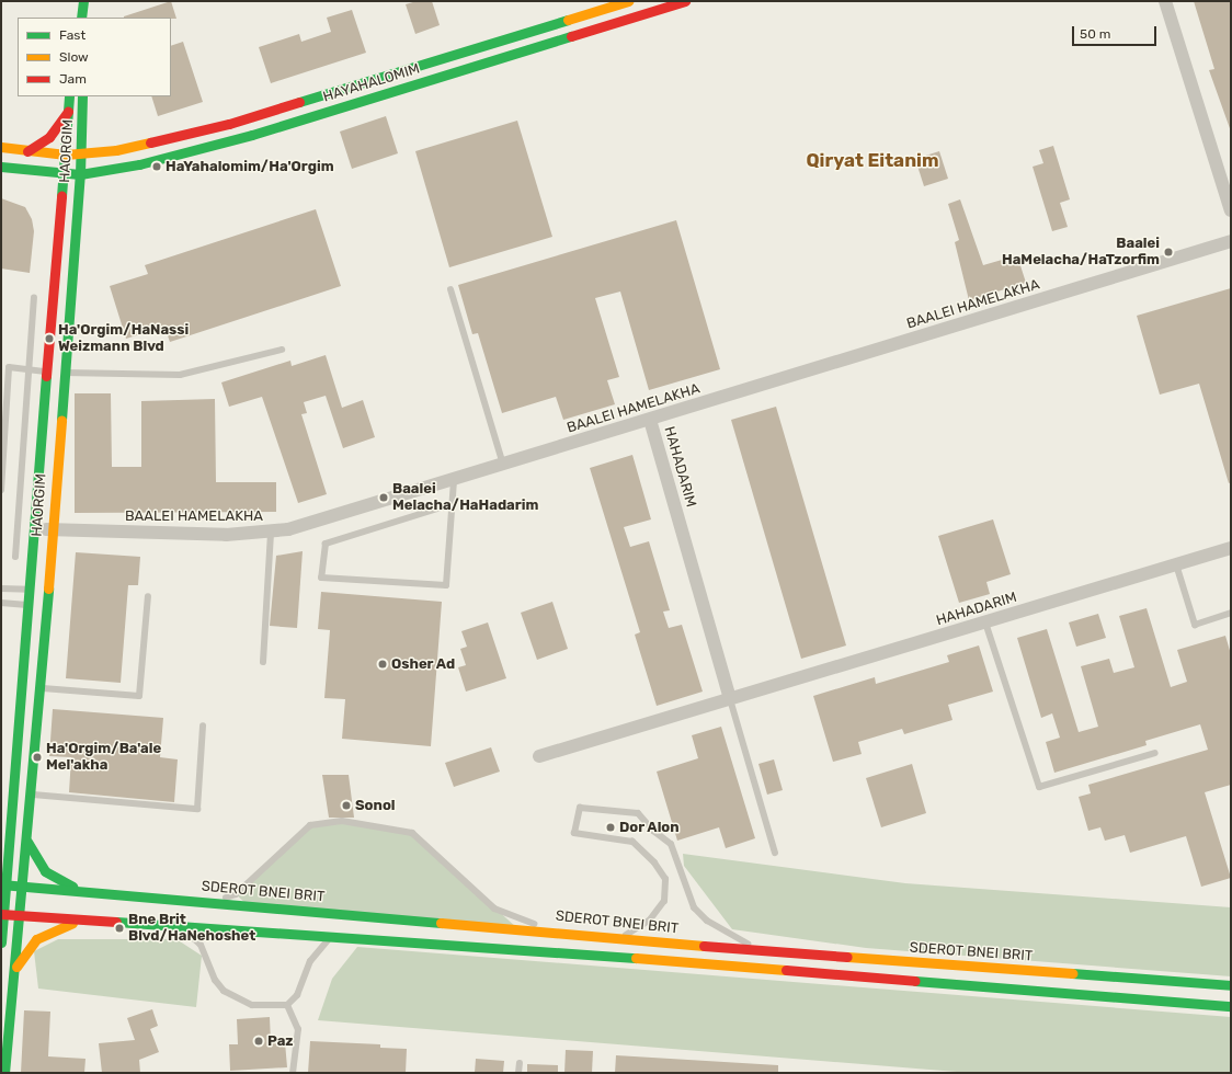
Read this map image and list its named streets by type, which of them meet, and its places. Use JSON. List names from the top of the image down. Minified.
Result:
{"streets":{"street":["HAYAHALOMIM","HAORGIM","BAALEI HAMELAKHA","HAHADARIM","SDEROT BNEI BRIT"]},"crossings":[["HAYAHALOMIM","HAORGIM"],["HAORGIM","BAALEI HAMELAKHA"],["HAORGIM","SDEROT BNEI BRIT"],["BAALEI HAMELAKHA","HAHADARIM"]],"districts":["Qiryat Eitanim"],"places":["HaYahalomim/Ha'Orgim","Baalei HaMelacha/HaTzorfim","Ha'Orgim/HaNassi Weizmann Blvd","Baalei Melacha/HaHadarim","Osher Ad","Ha'Orgim/Ba'ale Mel'akha","Sonol","Dor Alon","Bne Brit Blvd/HaNehoshet","Paz"],"legend":["Fast","Slow","Jam"],"scale_bar":"50 m"}
